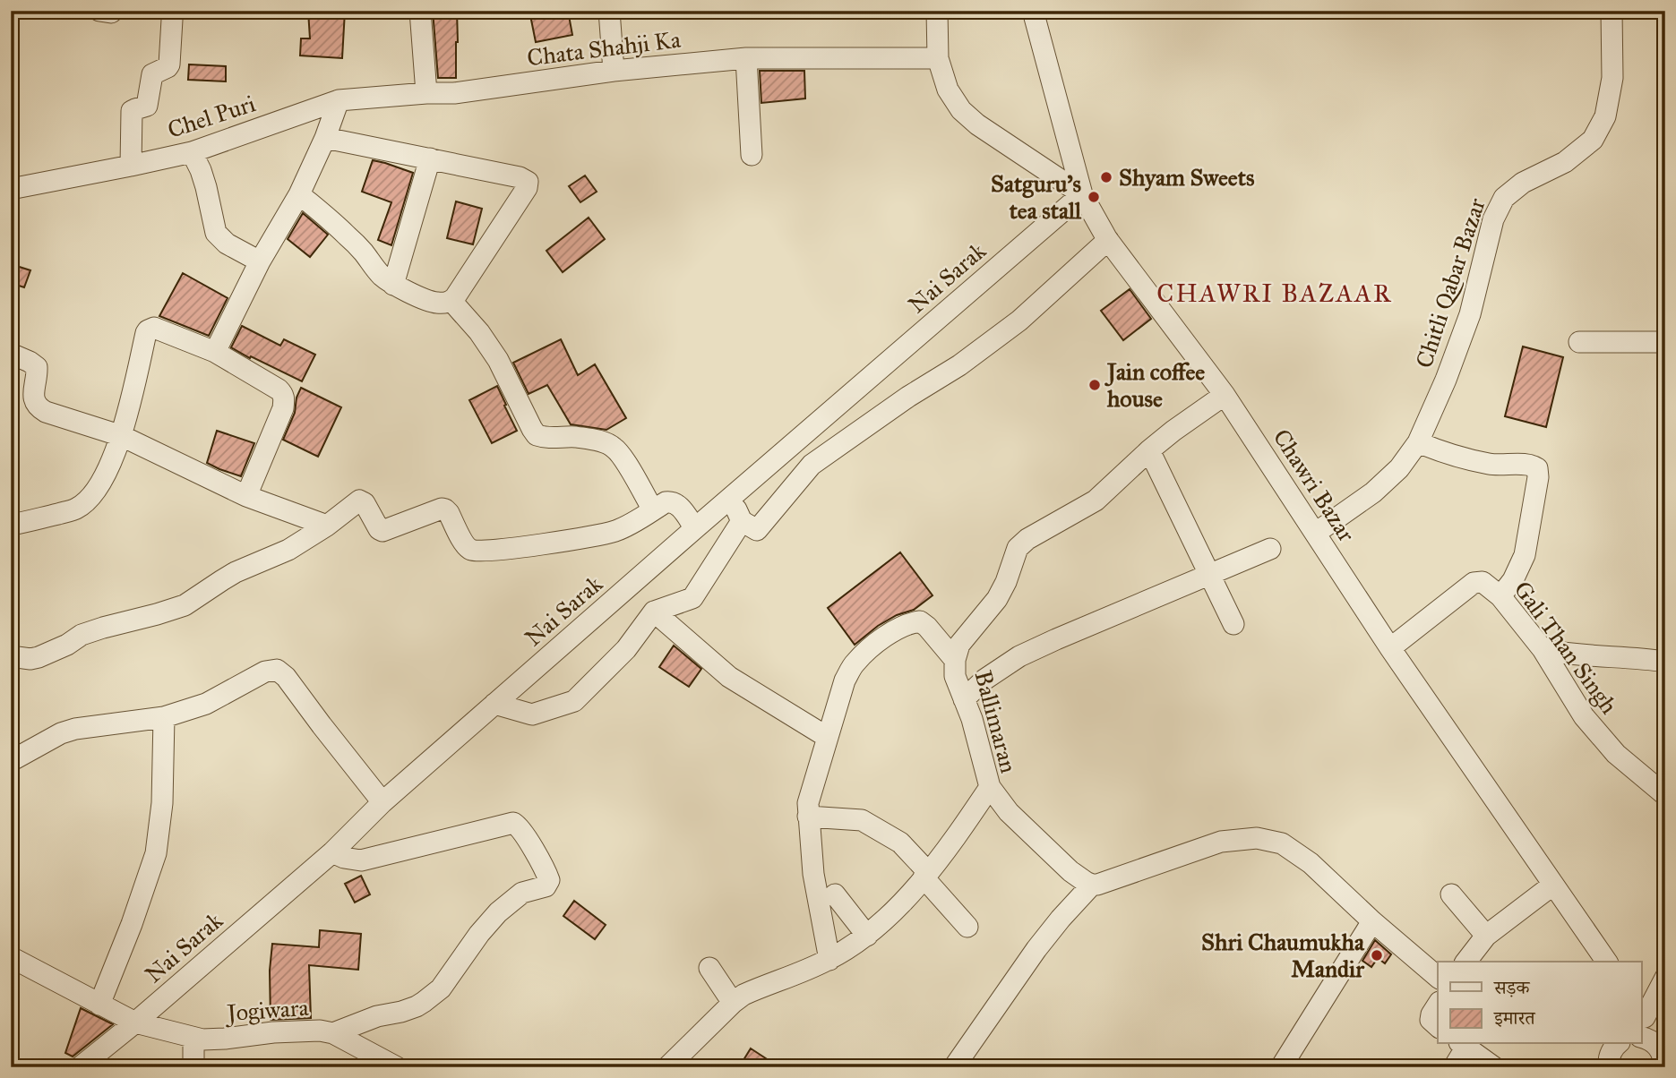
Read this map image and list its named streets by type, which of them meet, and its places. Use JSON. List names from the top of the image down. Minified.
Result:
{"streets":{"street":["Chata Shahji Ka","Chel Puri","Nai Sarak","Chitli Qabar Bazar","Chawri Bazar","Gali Than Singh","Ballimaran","Jogiwara"]},"crossings":[["Chata Shahji Ka","Chel Puri"],["Nai Sarak","Chawri Bazar"],["Nai Sarak","Jogiwara"],["Chitli Qabar Bazar","Chawri Bazar"],["Chawri Bazar","Gali Than Singh"],["Chawri Bazar","Ballimaran"]],"districts":["CHAWRI BAZAAR"],"places":["Shyam Sweets","Satguru’s tea stall","Jain coffee house","Shri Chaumukha Mandir"],"legend":["सड़क","इमारत"]}
